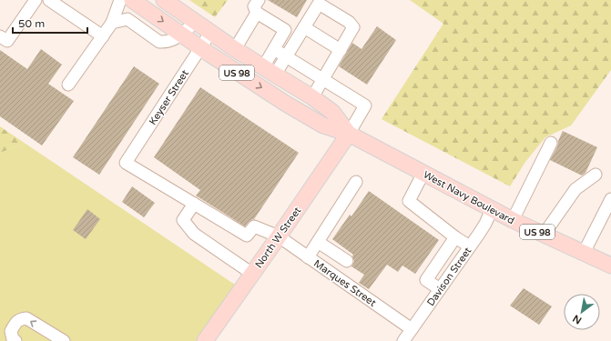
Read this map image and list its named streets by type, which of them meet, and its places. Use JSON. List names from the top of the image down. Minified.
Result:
{"streets":{"main road":["US 98","West Navy Boulevard","North W Street"],"street":["Keyser Street","Davison Street","Marques Street"]},"crossings":[["Keyser Street","West Navy Boulevard"],["Keyser Street","Marques Street"],["West Navy Boulevard","North W Street"],["West Navy Boulevard","Davison Street"],["North W Street","Marques Street"],["Davison Street","Marques Street"]],"scale_bar":"50 m","north":"bottom left"}
